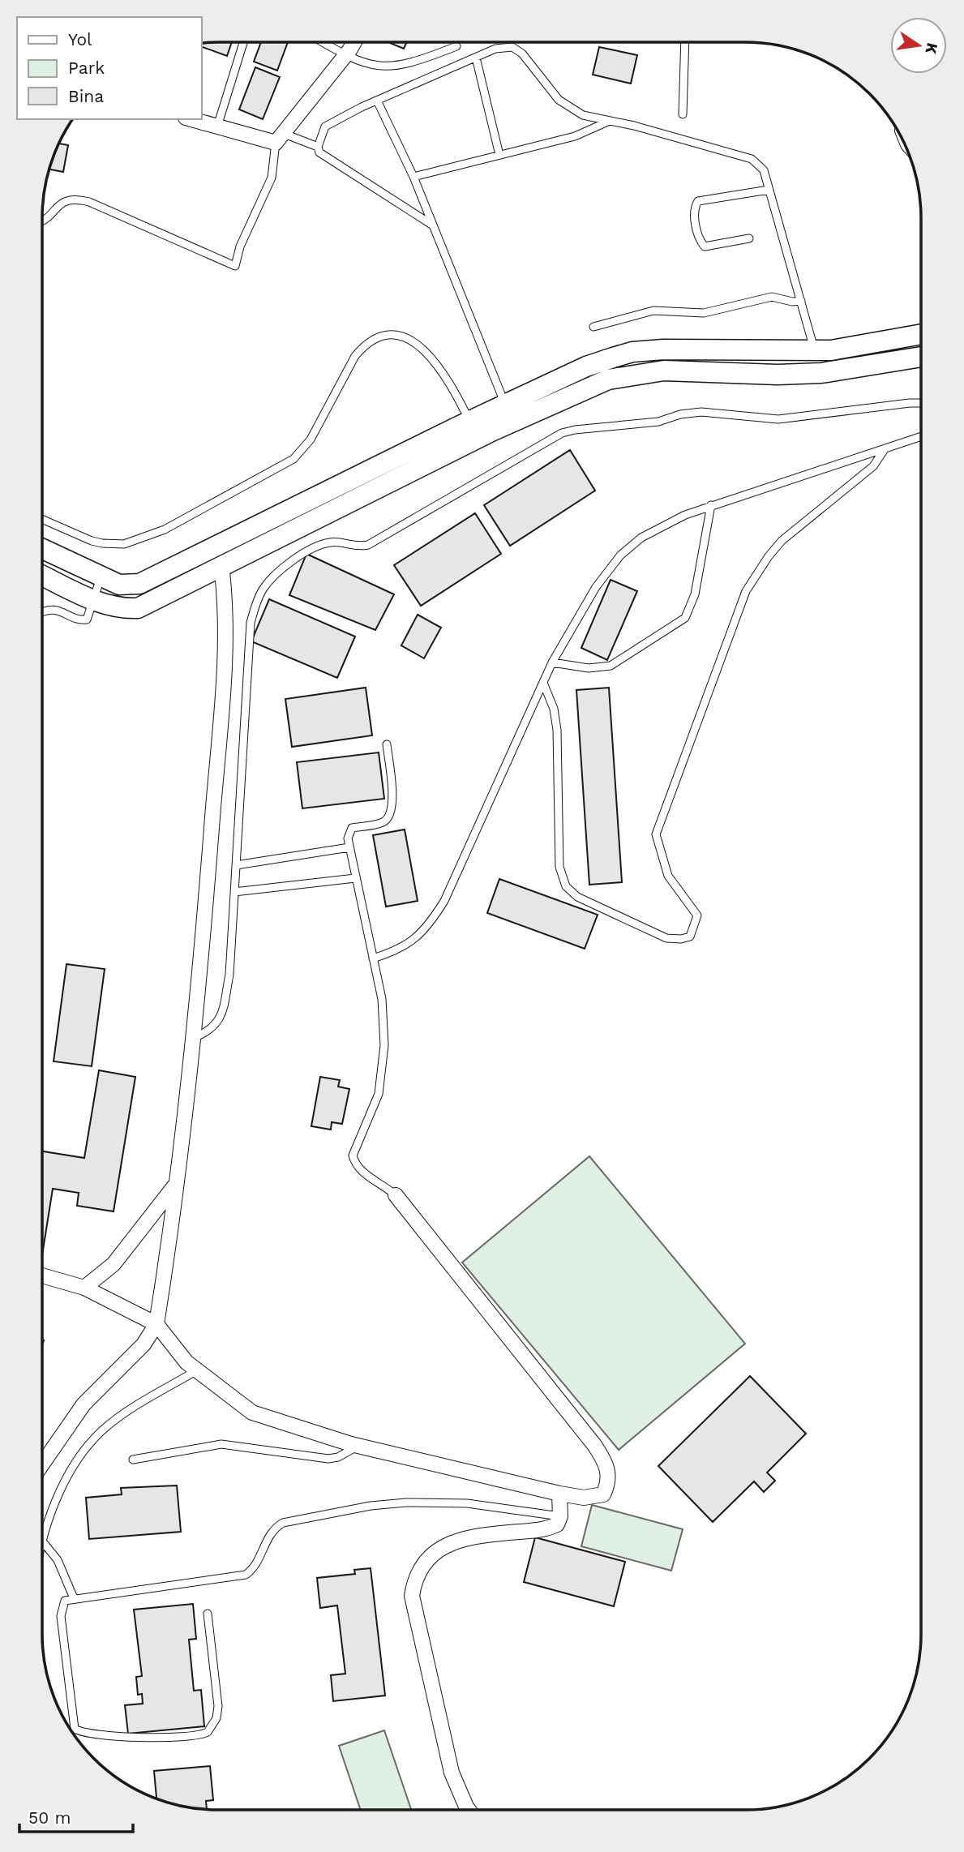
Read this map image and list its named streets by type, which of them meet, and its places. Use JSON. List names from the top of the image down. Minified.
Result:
{"legend":["Yol","Park","Bina"],"scale_bar":"50 m","north":"right"}
